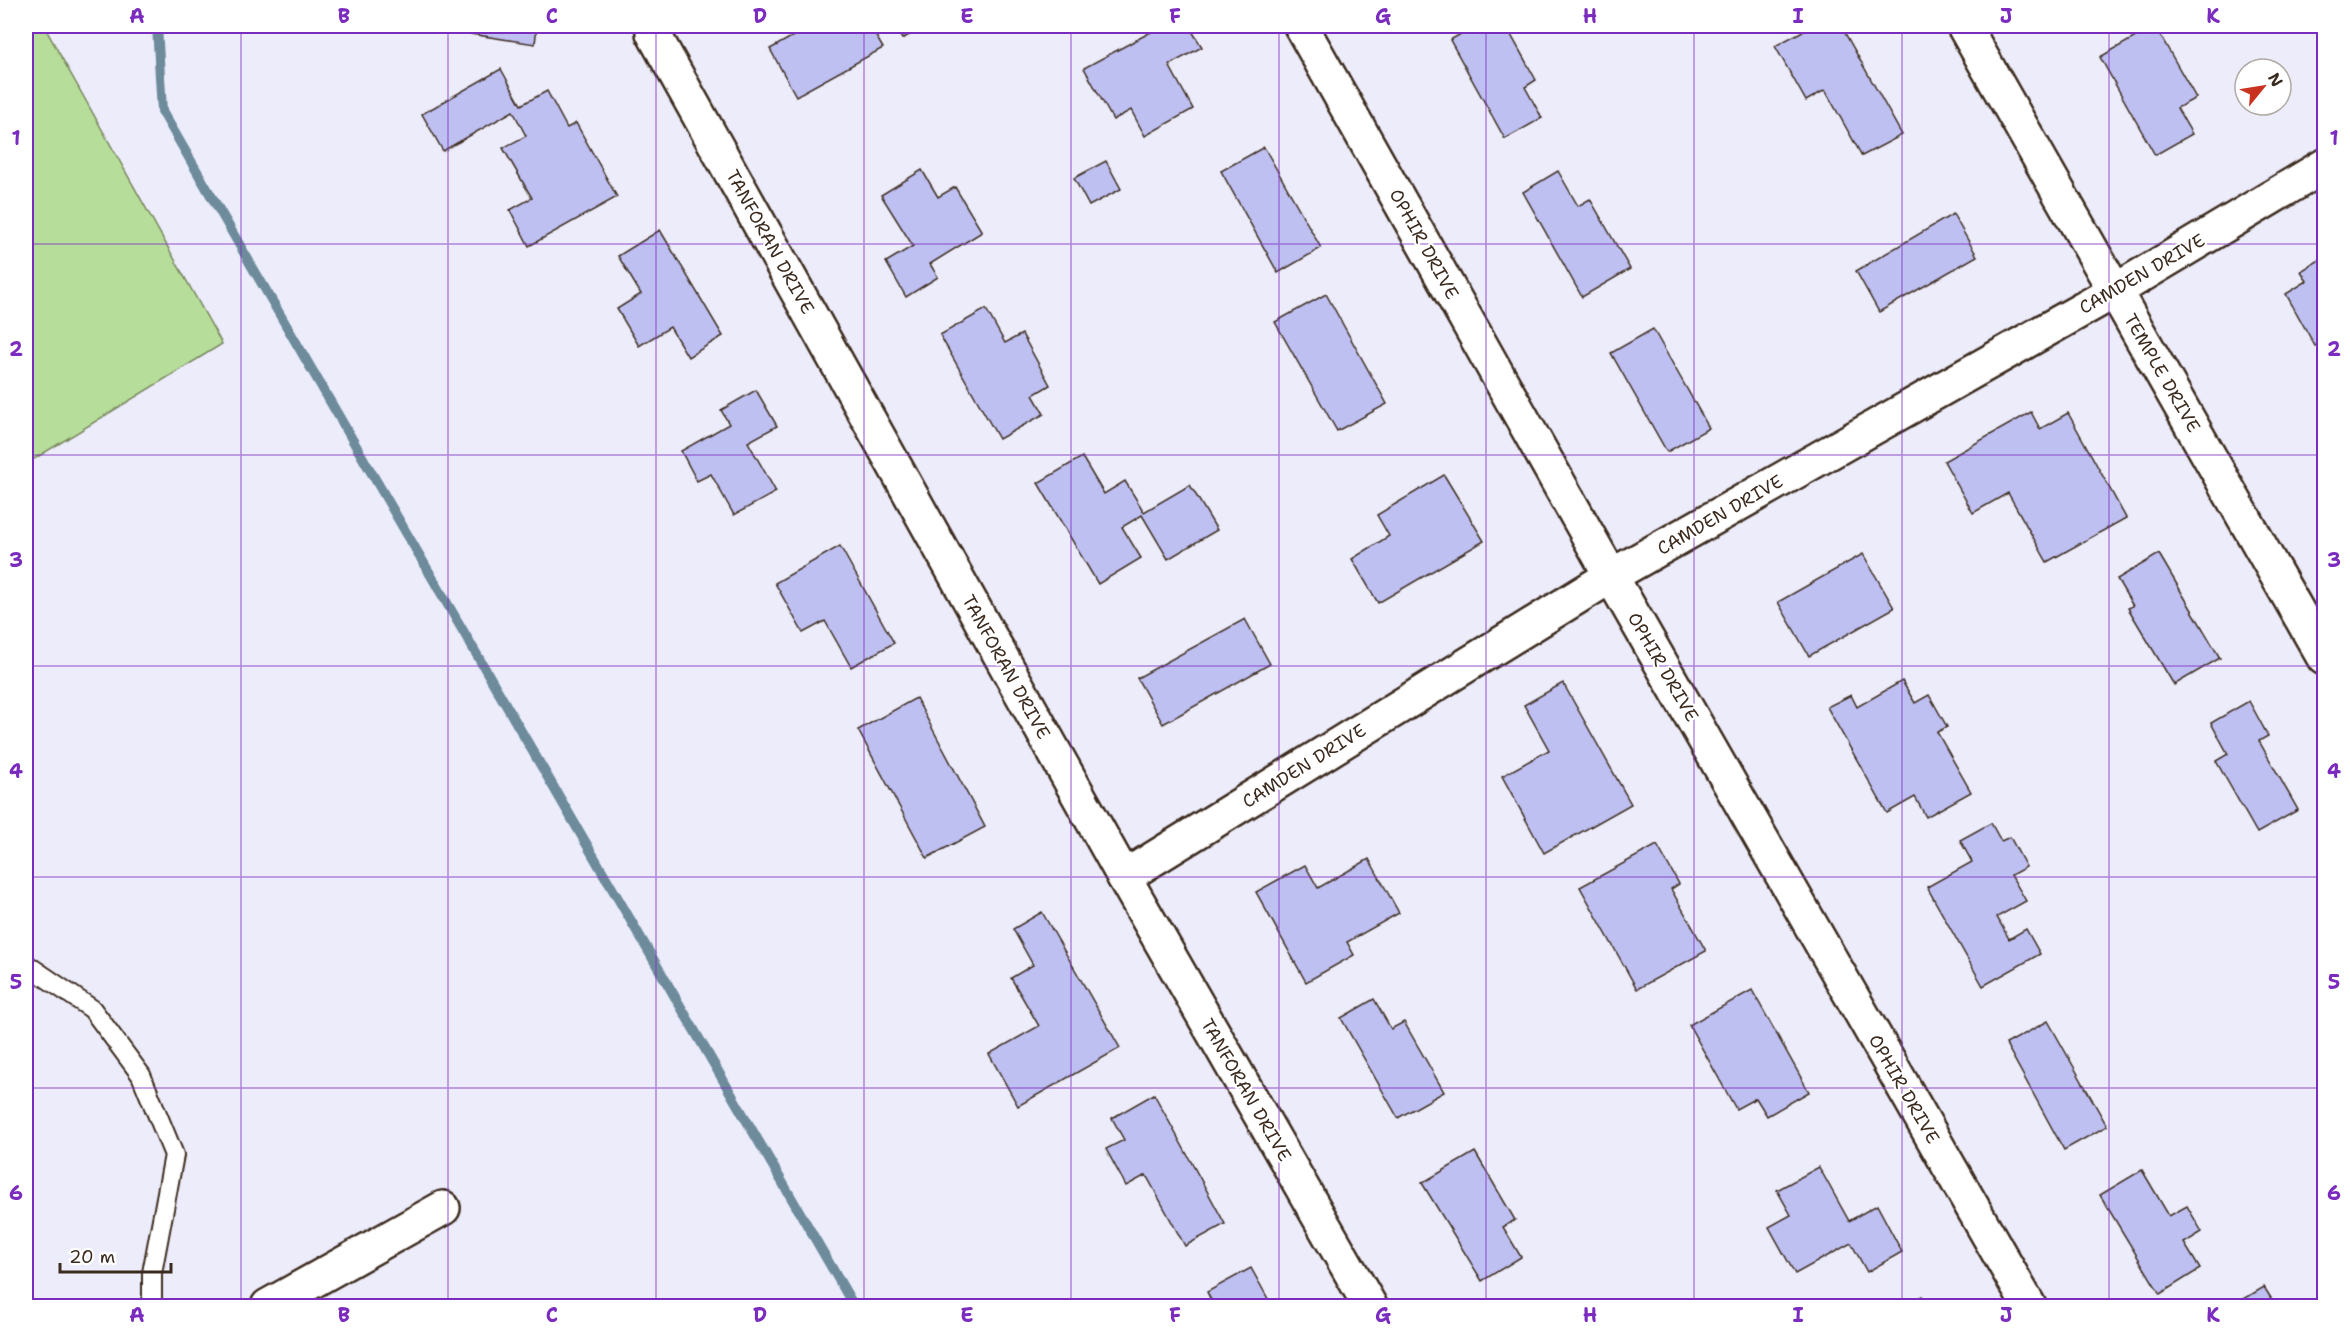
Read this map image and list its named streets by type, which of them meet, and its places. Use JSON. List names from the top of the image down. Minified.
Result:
{"streets":{"street":["TANFORAN DRIVE","OPHIR DRIVE","CAMDEN DRIVE","TEMPLE DRIVE"]},"crossings":[["TANFORAN DRIVE","CAMDEN DRIVE"],["OPHIR DRIVE","CAMDEN DRIVE"],["CAMDEN DRIVE","TEMPLE DRIVE"]],"scale_bar":"20 m","north":"top right","grid":{"columns":["A","B","C","D","E","F","G","H","I","J","K"],"rows":["1","2","3","4","5","6"]}}
